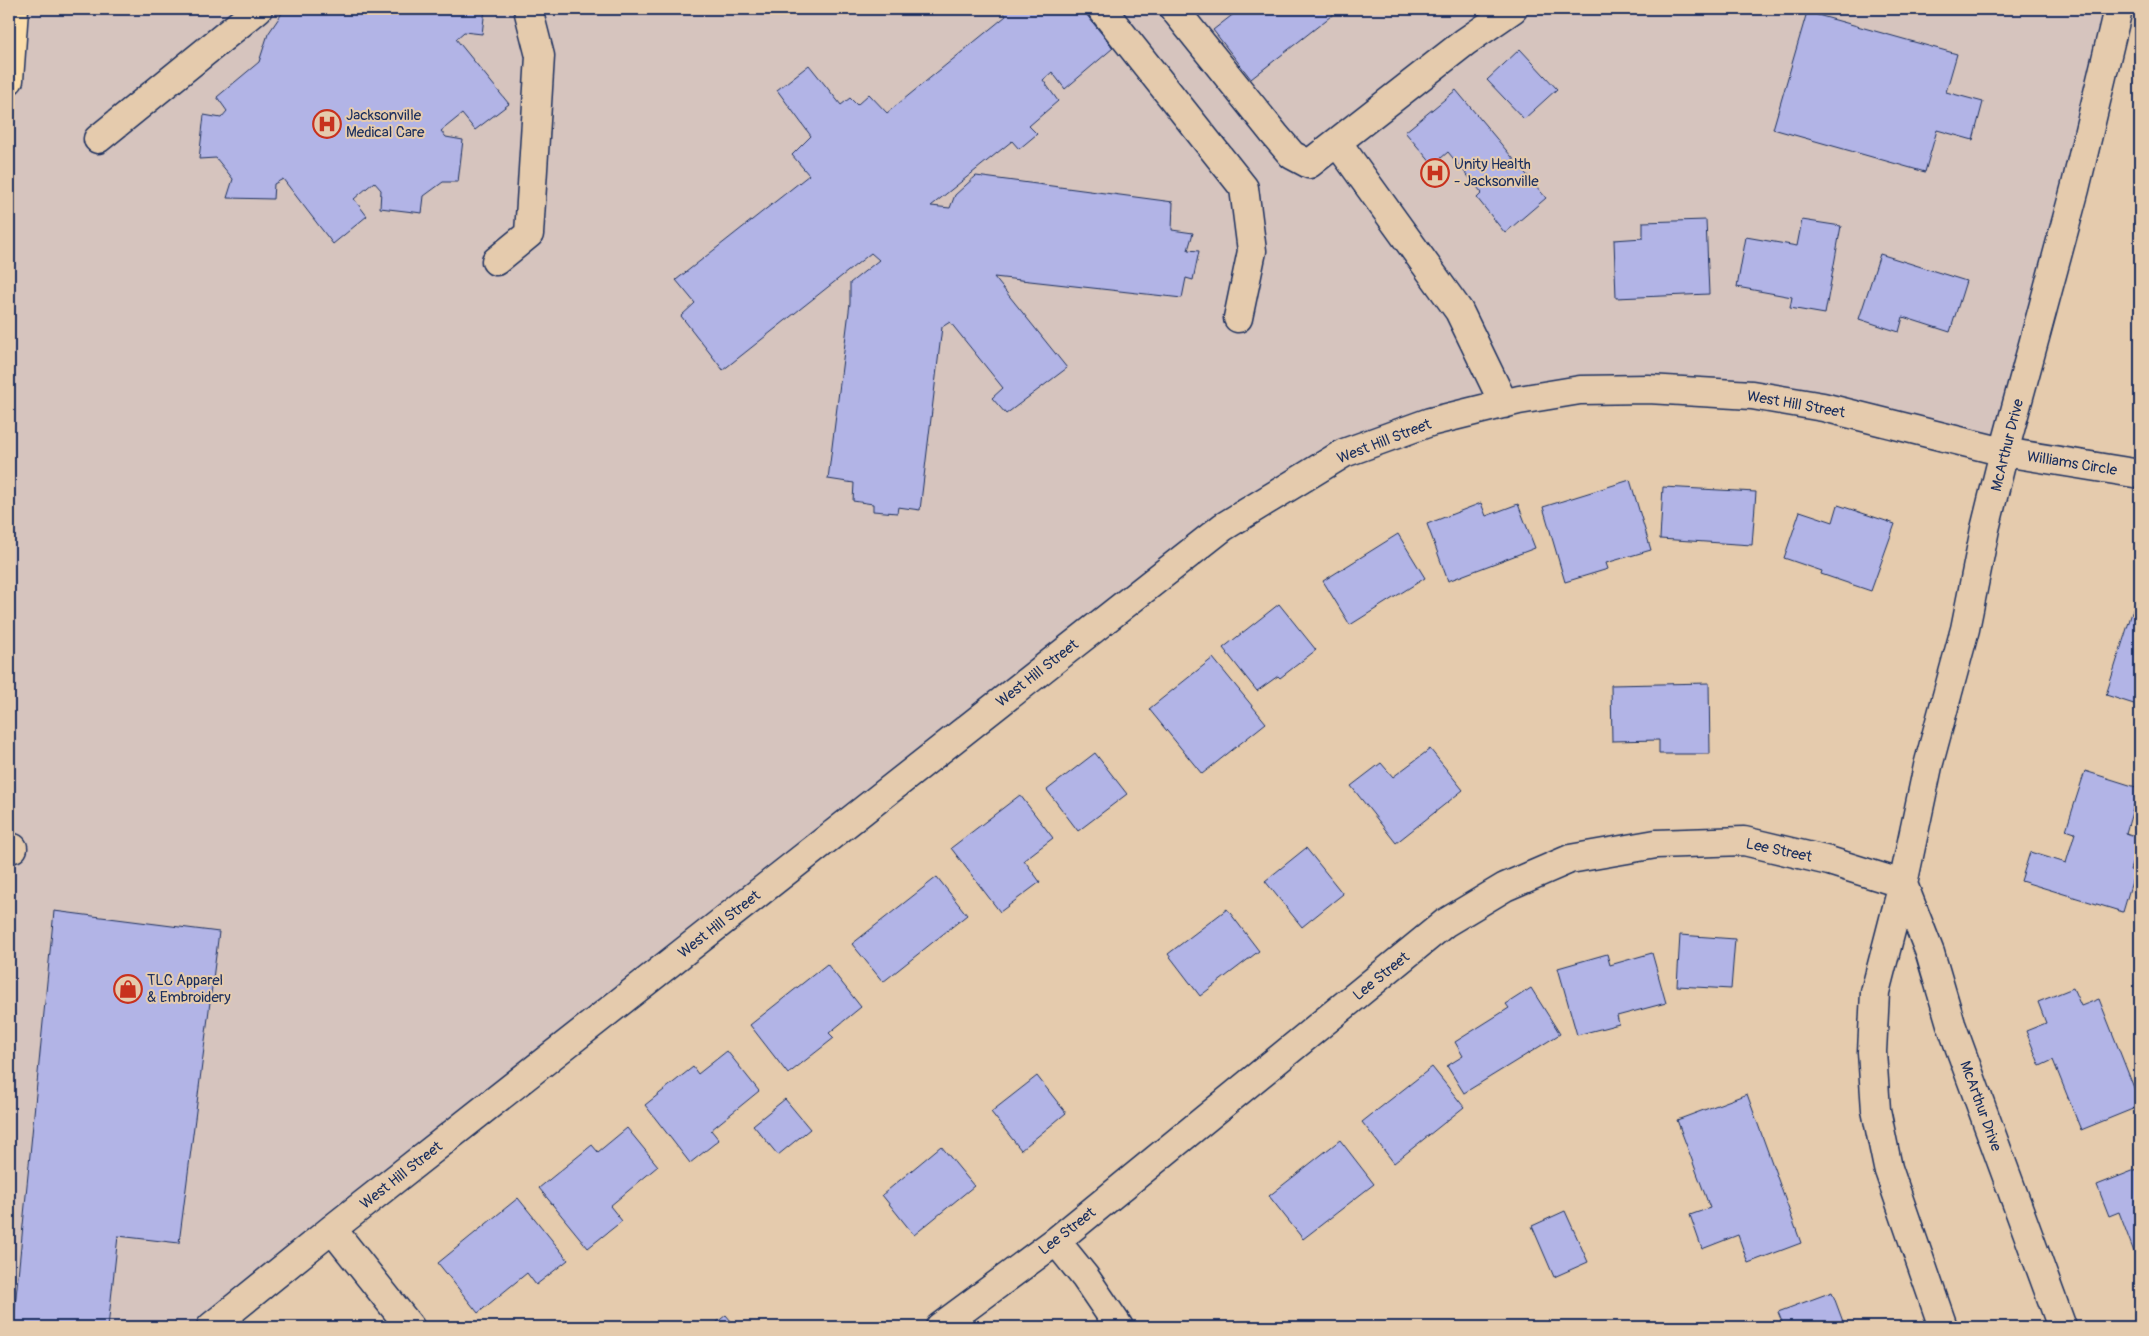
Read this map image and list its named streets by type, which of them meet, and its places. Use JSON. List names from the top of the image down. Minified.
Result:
{"streets":{"street":["West Hill Street","McArthur Drive","Williams Circle","Lee Street"]},"crossings":[["West Hill Street","McArthur Drive"],["West Hill Street","Williams Circle"],["McArthur Drive","Williams Circle"],["McArthur Drive","Lee Street"]],"places":{"hospital":["Jacksonville Medical Care","Unity Health - Jacksonville"],"shop":["TLC Apparel & Embroidery"]}}
